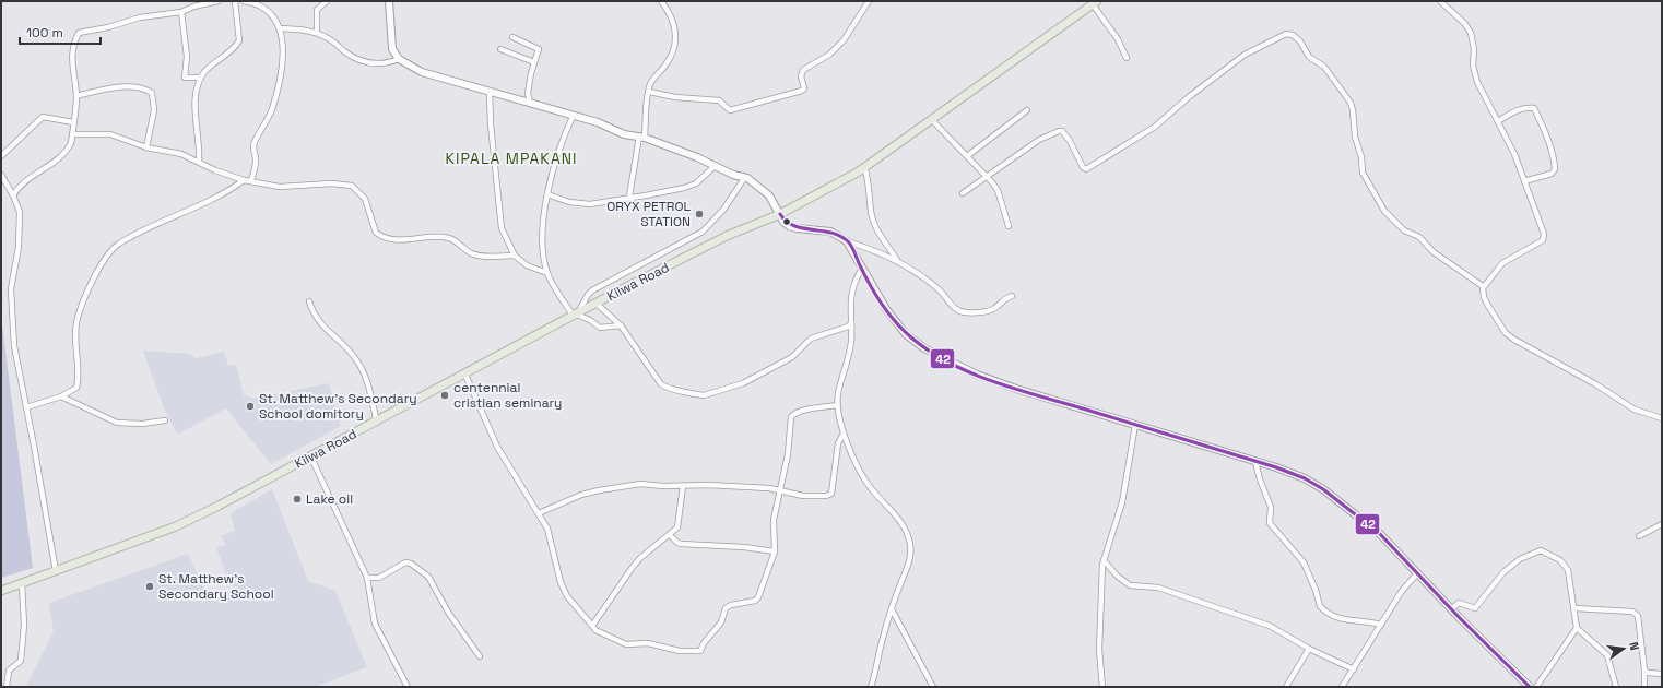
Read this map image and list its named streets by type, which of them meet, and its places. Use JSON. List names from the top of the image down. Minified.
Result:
{"streets":{"highway":["Kilwa Road"]},"districts":["KIPALA MPAKANI"],"places":["ORYX PETROL STATION","centennial cristian seminary","St. Matthew's Secondary School domitory","Lake oil","St. Matthew's Secondary School"],"lines":["transit line 42"],"scale_bar":"100 m","north":"right"}
